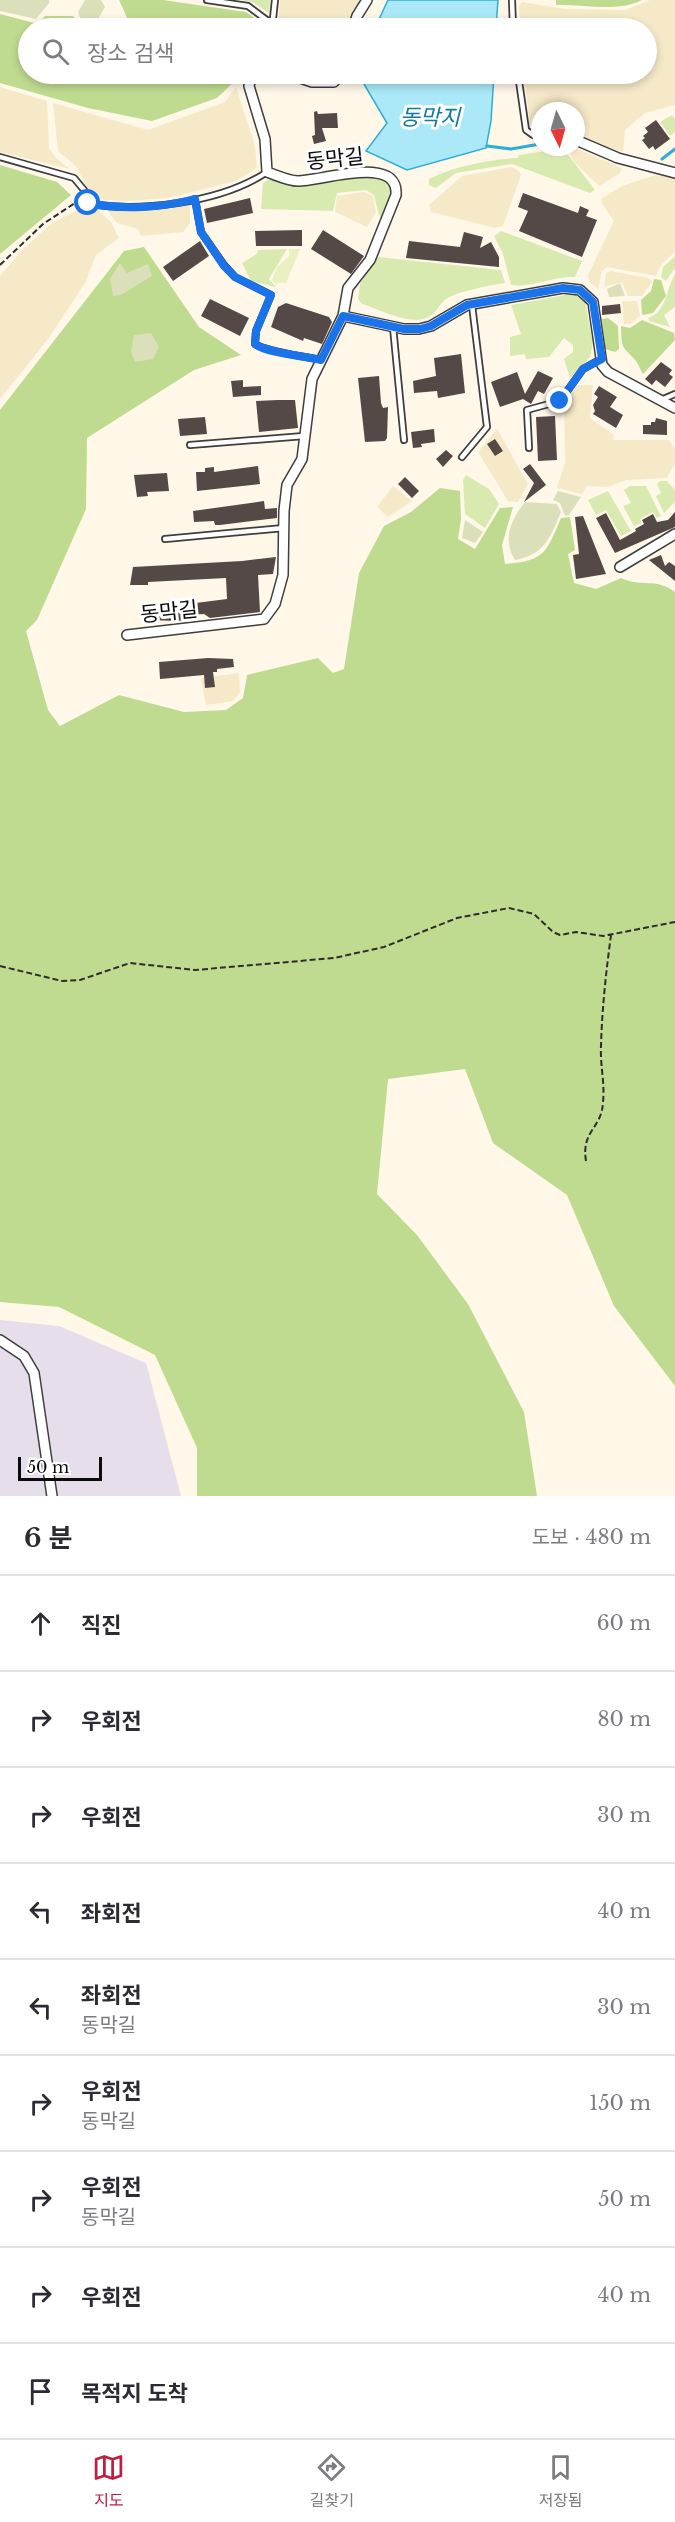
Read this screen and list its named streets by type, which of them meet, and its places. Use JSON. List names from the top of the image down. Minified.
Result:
{"streets":{"street":["동막길"]},"water":["동막지"],"scale_bar":"50 m","north":"bottom","page":{"search":"장소 검색","scale":"50 m","heading":["6 분","도보 · 480 m"],"list":[["직진","60 m"],["우회전","80 m"],["우회전","30 m"],["좌회전","40 m"],["좌회전","동막길","30 m"],["우회전","동막길","150 m"],["우회전","동막길","50 m"],["우회전","40 m"],"목적지 도착"],"nav":["지도","길찾기","저장됨"]}}
